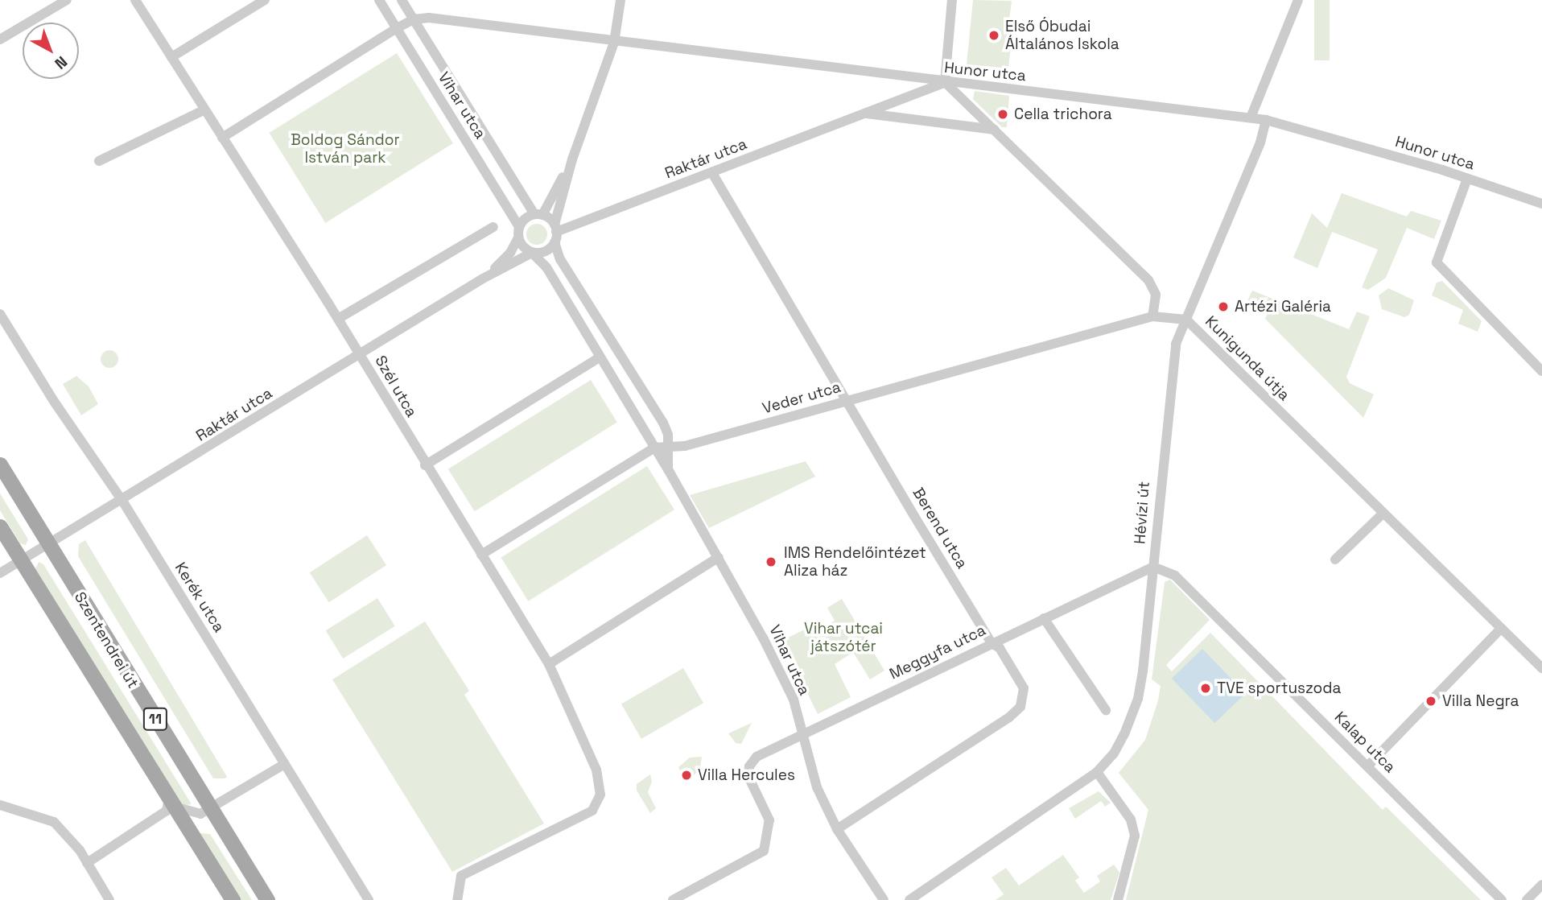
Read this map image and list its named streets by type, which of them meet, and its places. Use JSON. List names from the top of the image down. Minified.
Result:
{"streets":{"main road":["Szentendrei út","11"],"street":["Hunor utca","Vihar utca","Raktár utca","Kunigunda útja","Szél utca","Veder utca","Hévízi út","Berend utca","Kerék utca","Meggyfa utca","Kalap utca"]},"crossings":[["Hunor utca","Vihar utca"],["Hunor utca","Raktár utca"],["Hunor utca","Hévízi út"],["Vihar utca","Raktár utca"],["Vihar utca","Veder utca"],["Vihar utca","Berend utca"],["Vihar utca","Meggyfa utca"],["Raktár utca","Szél utca"],["Raktár utca","Berend utca"],["Raktár utca","Kerék utca"],["Raktár utca","Szentendrei út"],["Kunigunda útja","Veder utca"],["Kunigunda útja","Hévízi út"],["Veder utca","Berend utca"],["Hévízi út","Meggyfa utca"],["Hévízi út","Kalap utca"],["Berend utca","Meggyfa utca"],["Meggyfa utca","Kalap utca"]],"parks":["Boldog Sándor István park","Vihar utcai játszótér"],"places":["Első Óbudai Általános Iskola","Cella trichora","Artézi Galéria","IMS Rendelőintézet Aliza ház","TVE sportuszoda","Villa Negra","Villa Hercules"],"north":"bottom right"}
